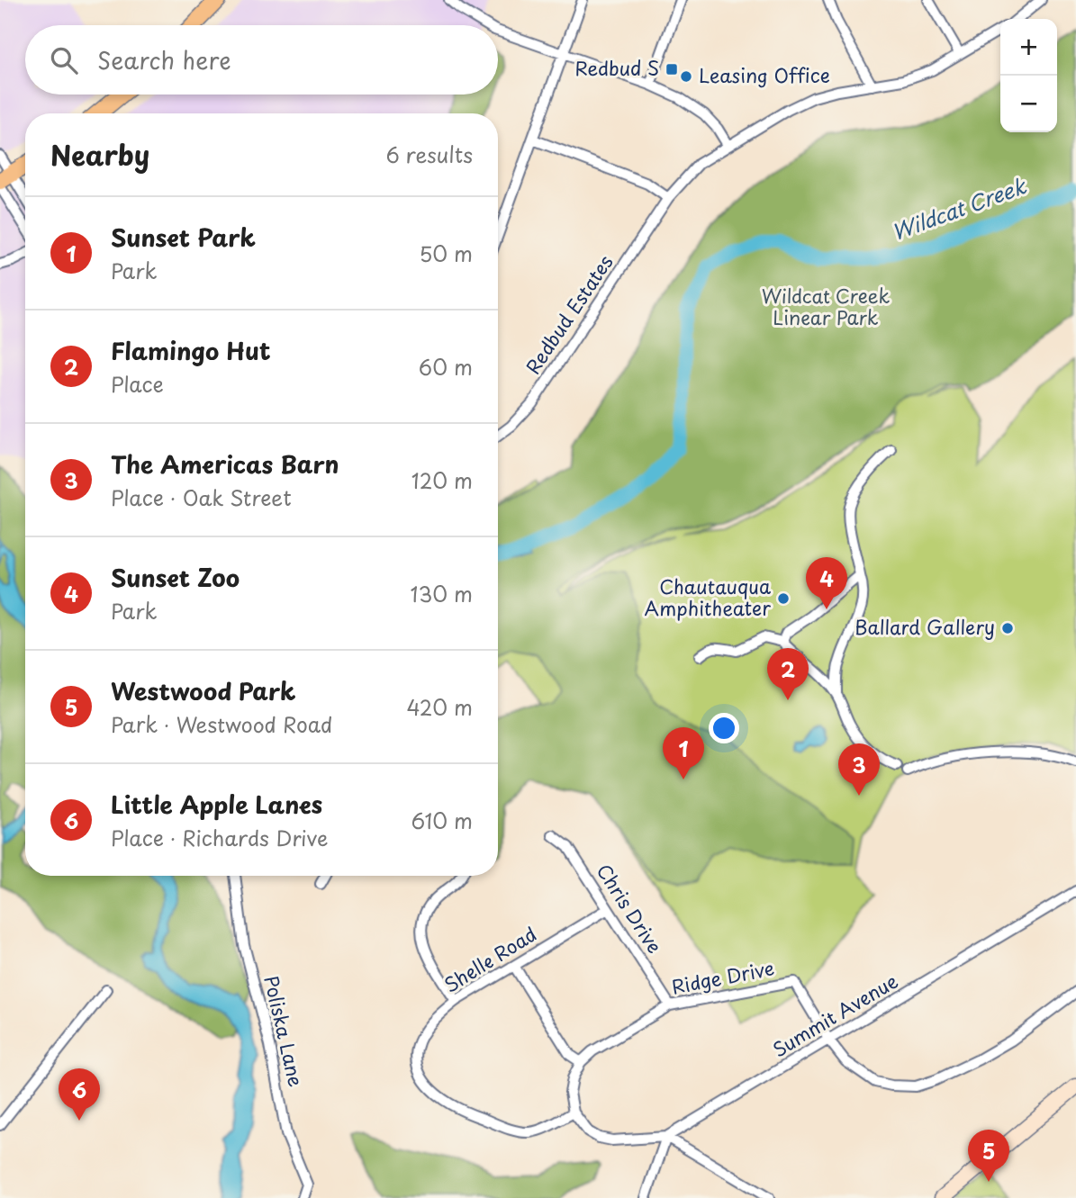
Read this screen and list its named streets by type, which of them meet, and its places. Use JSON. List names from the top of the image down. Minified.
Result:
{"streets":{"street":["Redbud Estates","Chris Drive","Shelle Road","Ridge Drive","Summit Avenue","Poliska Lane"]},"crossings":[["Chris Drive","Shelle Road"],["Chris Drive","Ridge Drive"],["Shelle Road","Ridge Drive"],["Ridge Drive","Summit Avenue"]],"water":["Wildcat Creek"],"parks":["Wildcat Creek Linear Park"],"places":{"transit":["Redbud S"],"other":["Leasing Office","Chautauqua Amphitheater","Ballard Gallery"]},"page":{"map_buttons":["+","−"],"search":"Search here","heading":["Nearby","6 results"],"list":[{"mark":"1","name":"Sunset Park","note":"Park","value":"50 m"},{"mark":"2","name":"Flamingo Hut","note":"Place","value":"60 m"},{"mark":"3","name":"The Americas Barn","note":"Place · Oak Street","value":"120 m"},{"mark":"4","name":"Sunset Zoo","note":"Park","value":"130 m"},{"mark":"5","name":"Westwood Park","note":"Park · Westwood Road","value":"420 m"},{"mark":"6","name":"Little Apple Lanes","note":"Place · Richards Drive","value":"610 m"}],"pins":["4","2","1","3","6","5"]}}
